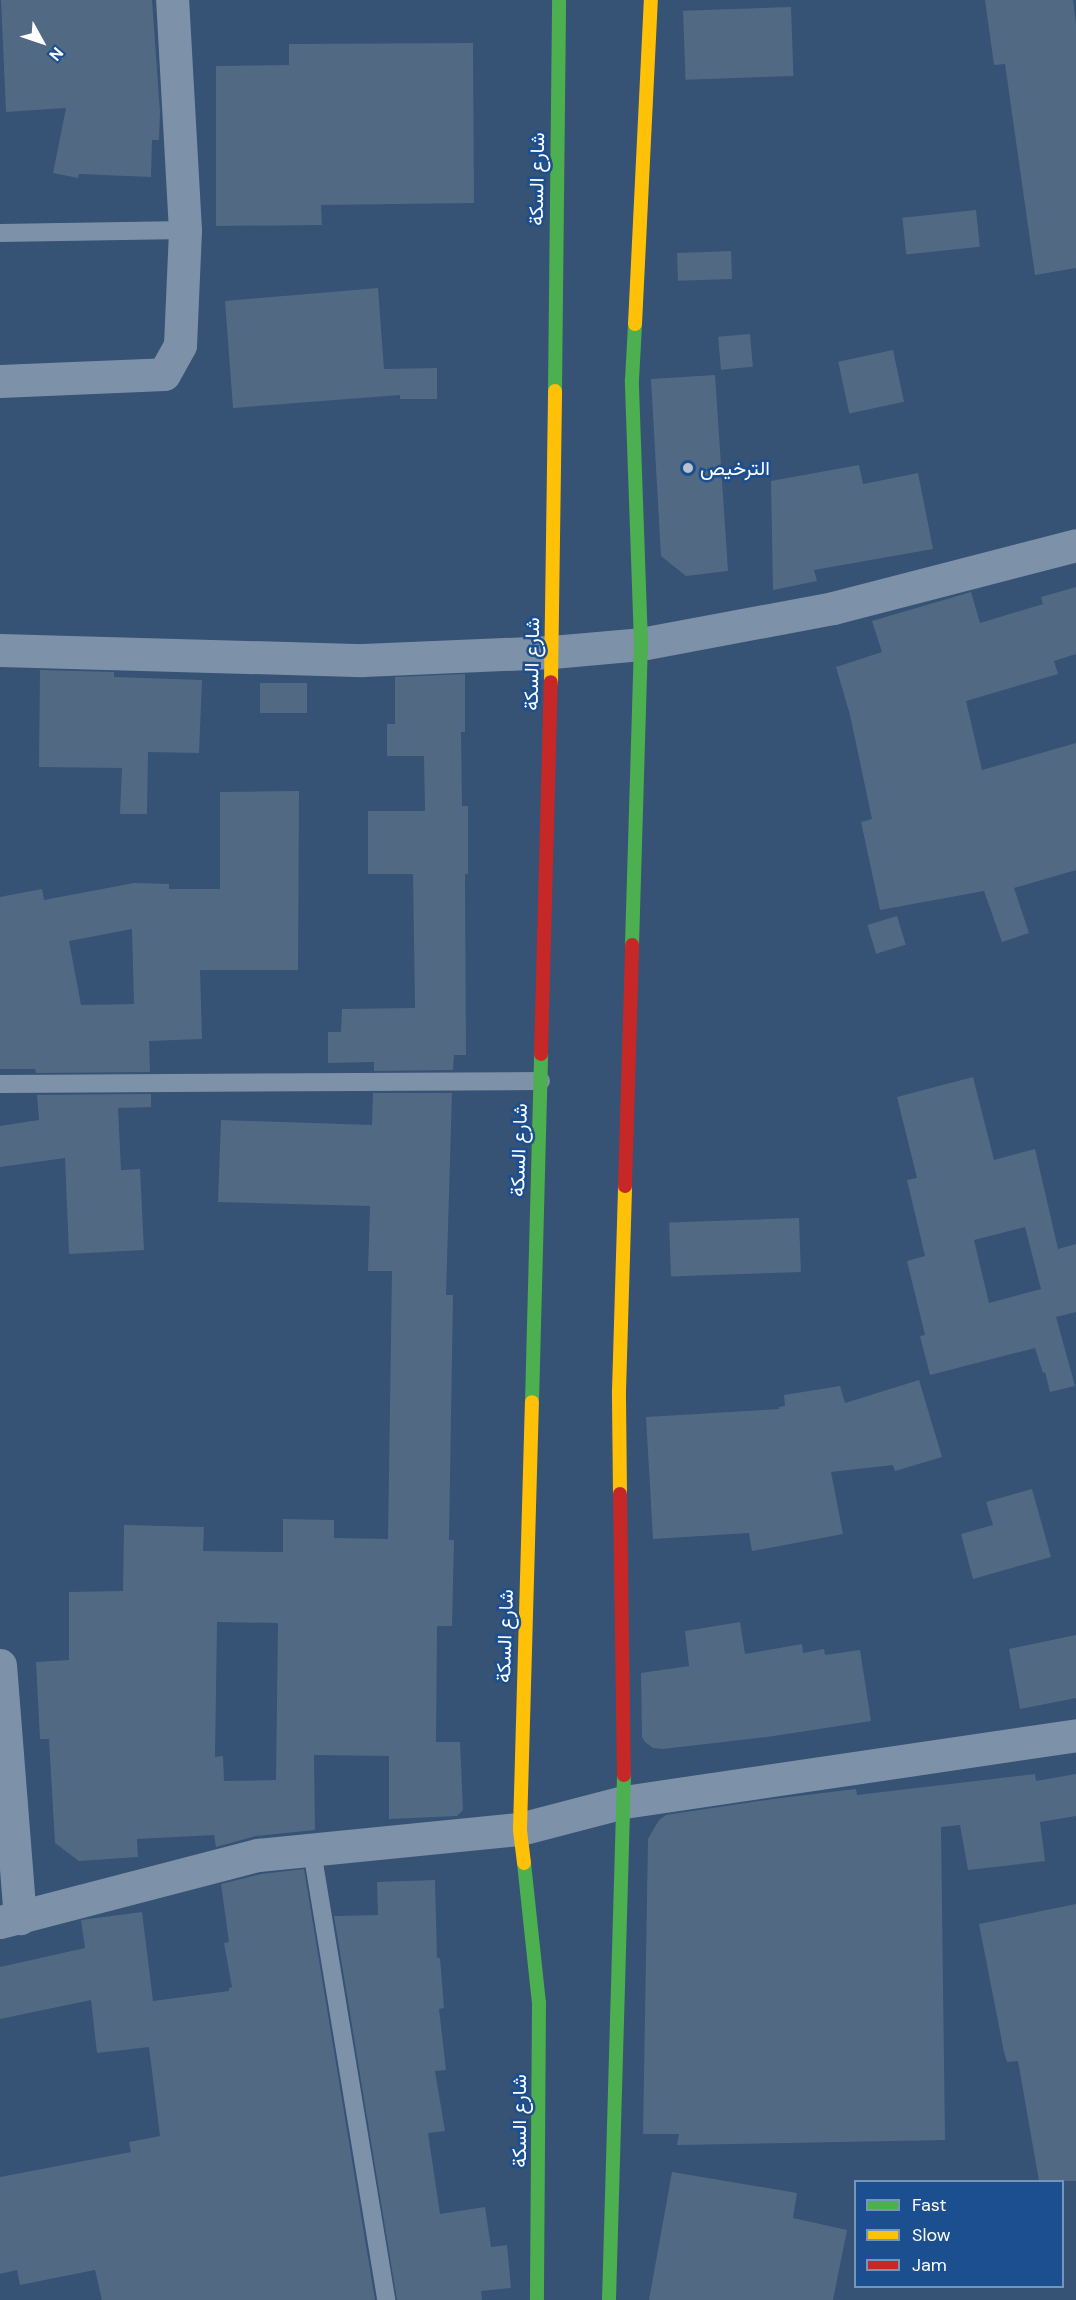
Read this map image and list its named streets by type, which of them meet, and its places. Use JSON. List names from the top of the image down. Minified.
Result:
{"streets":{"main road":["شارع السكة"]},"places":["الترخيص"],"legend":["Fast","Slow","Jam"],"north":"bottom right"}
